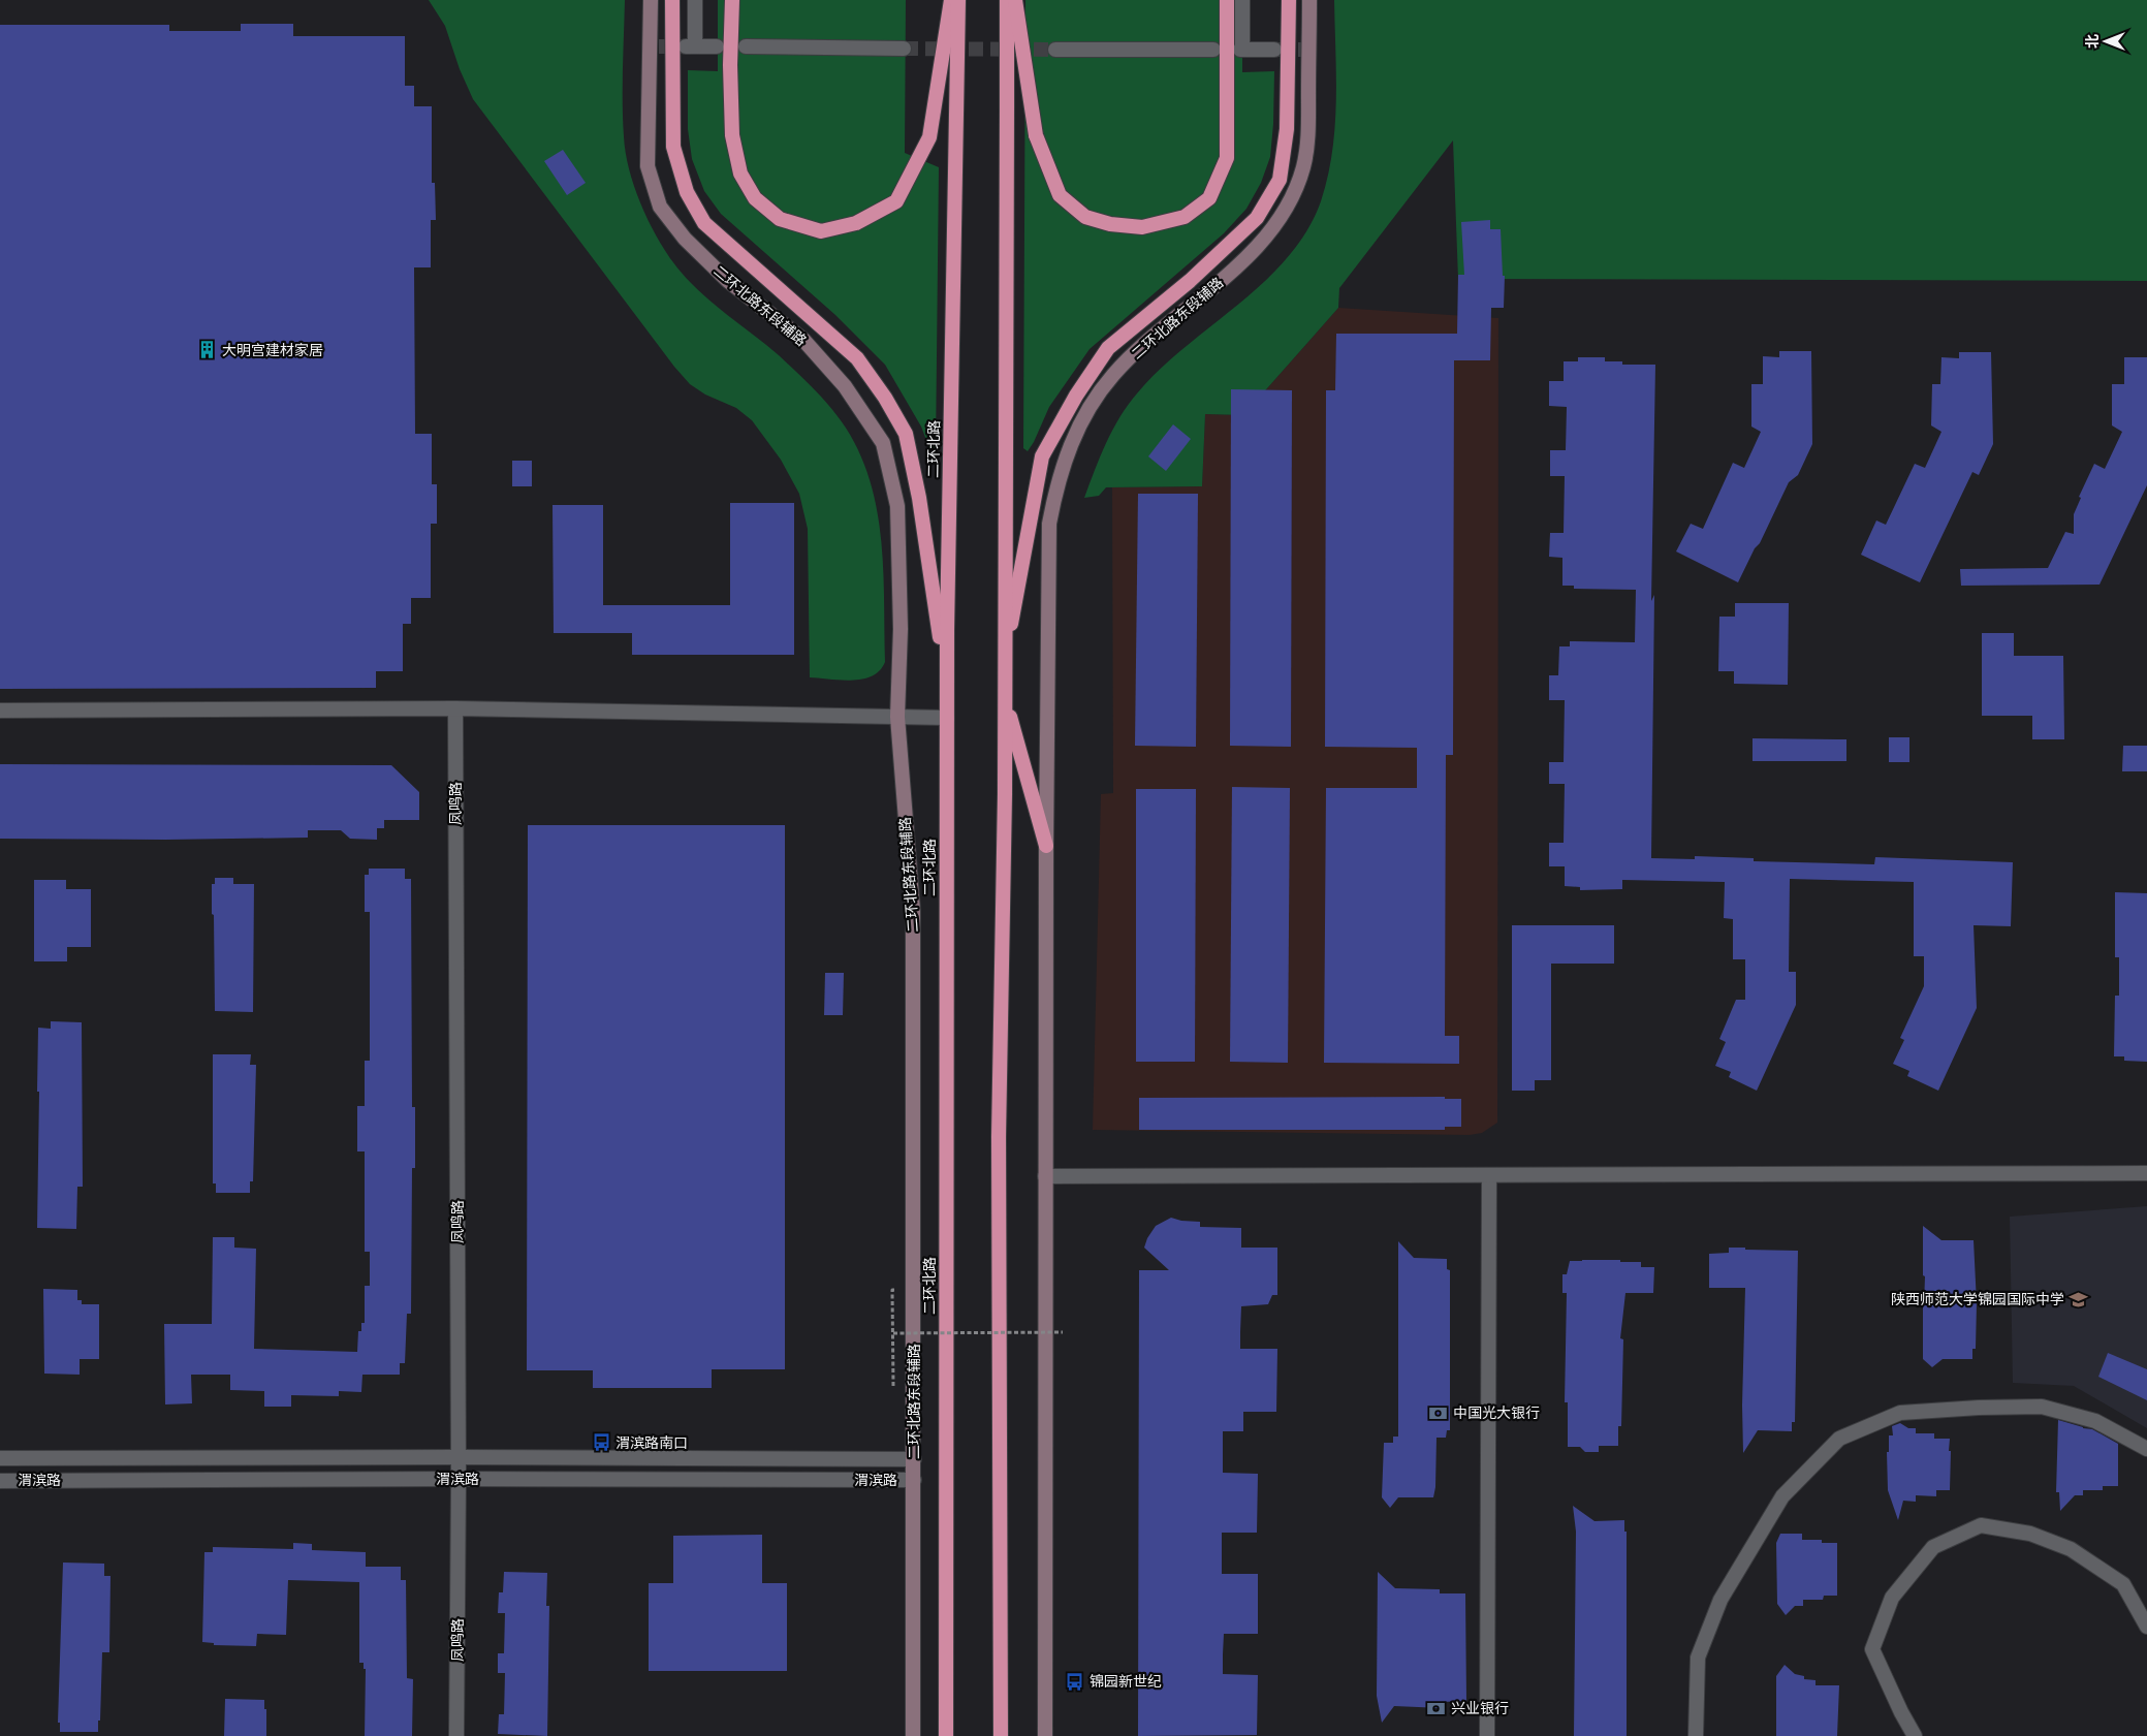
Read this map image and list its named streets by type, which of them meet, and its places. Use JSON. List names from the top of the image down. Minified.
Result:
{"streets":{"highway":["二环北路"],"main road":["二环北路东段辅路"],"street":["凤鸣路","渭滨路"]},"crossings":[["二环北路东段辅路","渭滨路"],["凤鸣路","渭滨路"]],"places":{"building":["大明宫建材家居"],"school or university":["陕西师范大学锦园国际中学"],"bank":["中国光大银行","兴业银行"],"bus stop":["渭滨路南口","锦园新世纪"]},"north":"left"}
